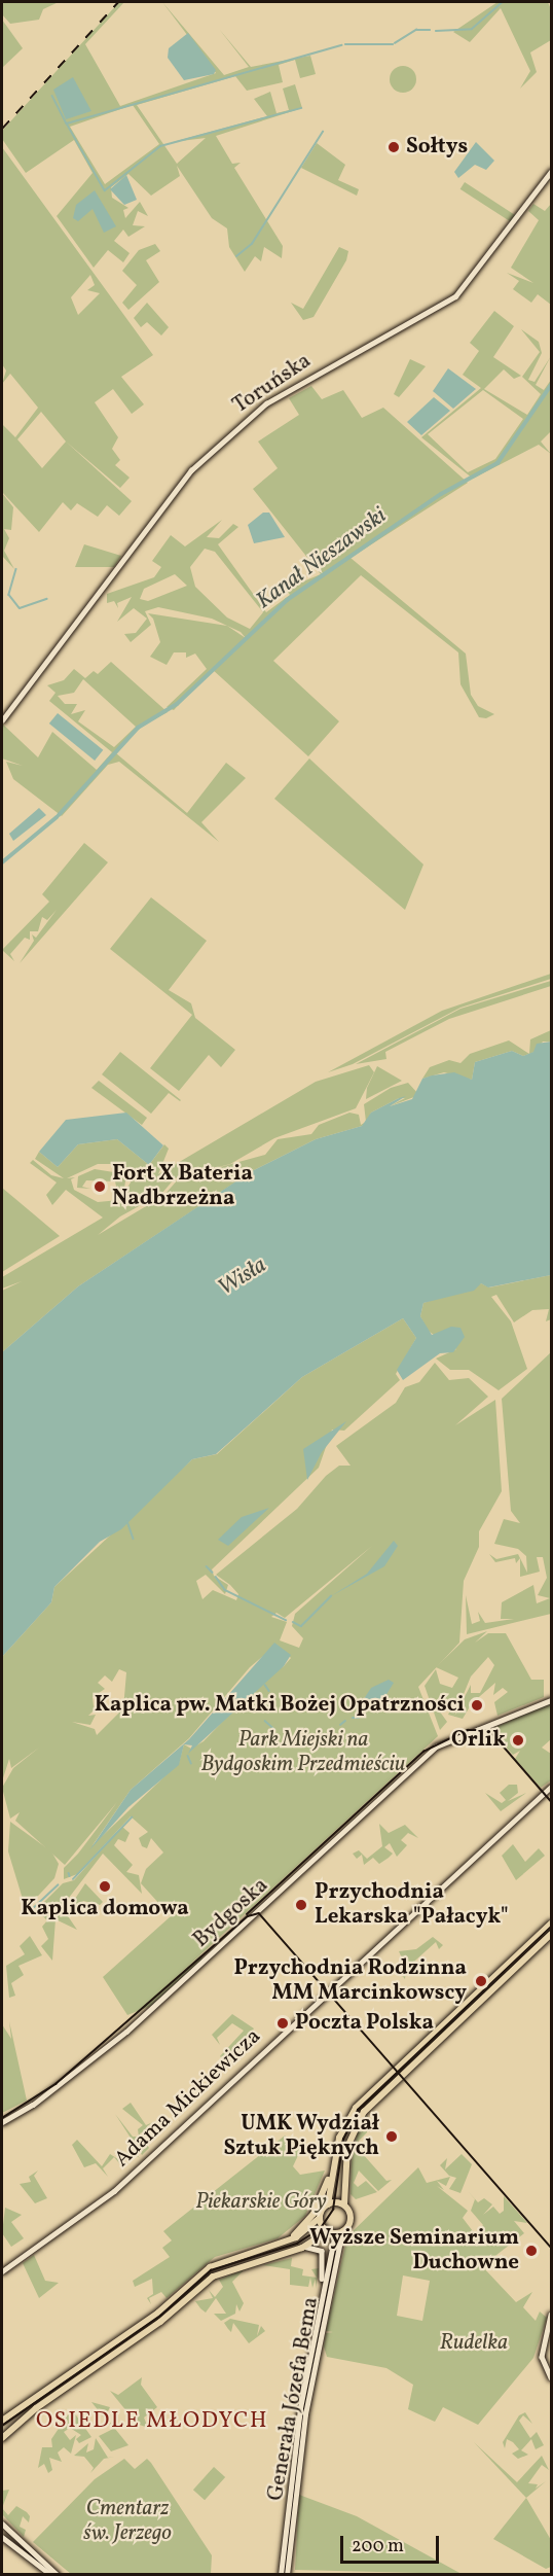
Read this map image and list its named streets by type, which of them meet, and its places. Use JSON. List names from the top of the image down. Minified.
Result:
{"streets":{"main road":["Toruńska","Bydgoska","Adama Mickiewicza","Generała Józefa Bema"]},"districts":["OSIEDLE MŁODYCH"],"water":["Kanał Nieszawski","Wisła"],"parks":["Park Miejski na Bydgoskim Przedmieściu","Piekarskie Góry","Rudelka","Cmentarz św. Jerzego"],"places":["Sołtys","Fort X Bateria Nadbrzeżna","Kaplica pw. Matki Bożej Opatrzności","Orlik","Kaplica domowa","Przychodnia Lekarska \"Pałacyk\"","Przychodnia Rodzinna MM Marcinkowscy","Poczta Polska","UMK Wydział Sztuk Pięknych","Wyższe Seminarium Duchowne"],"scale_bar":"200 m"}
